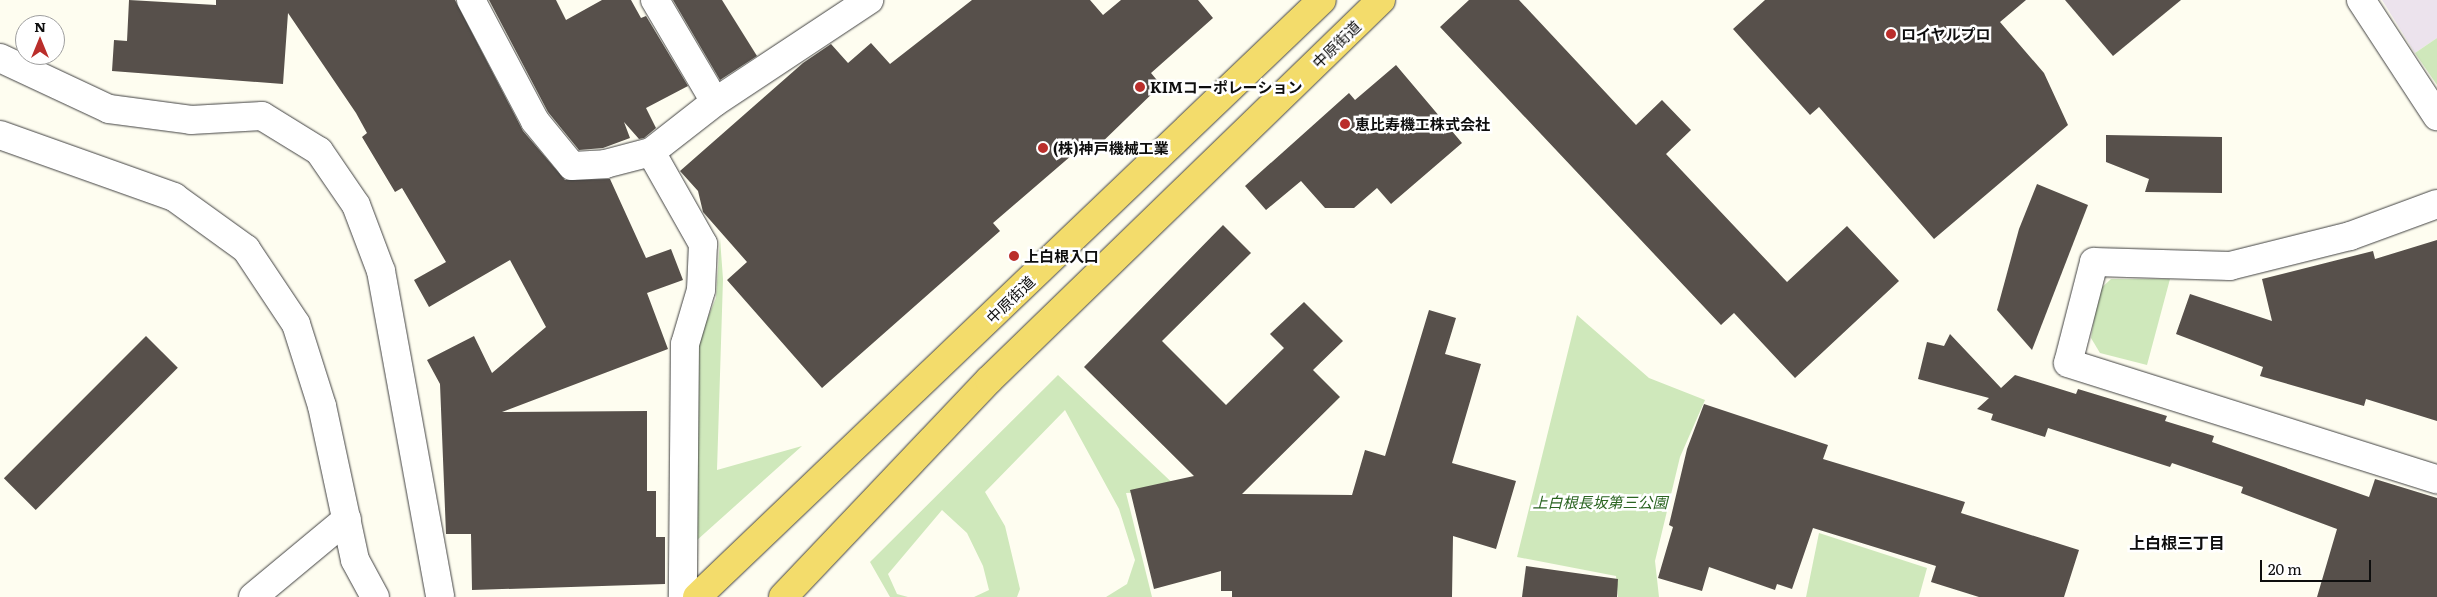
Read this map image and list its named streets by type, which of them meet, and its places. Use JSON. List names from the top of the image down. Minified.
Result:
{"streets":{"main road":["中原街道"]},"districts":["上白根三丁目"],"parks":["上白根長坂第三公園"],"places":["ロイヤルプロ","KIMコーポレーション","恵比寿機工株式会社","(株)神戸機械工業","上白根入口"],"scale_bar":"20 m","north":"top"}
